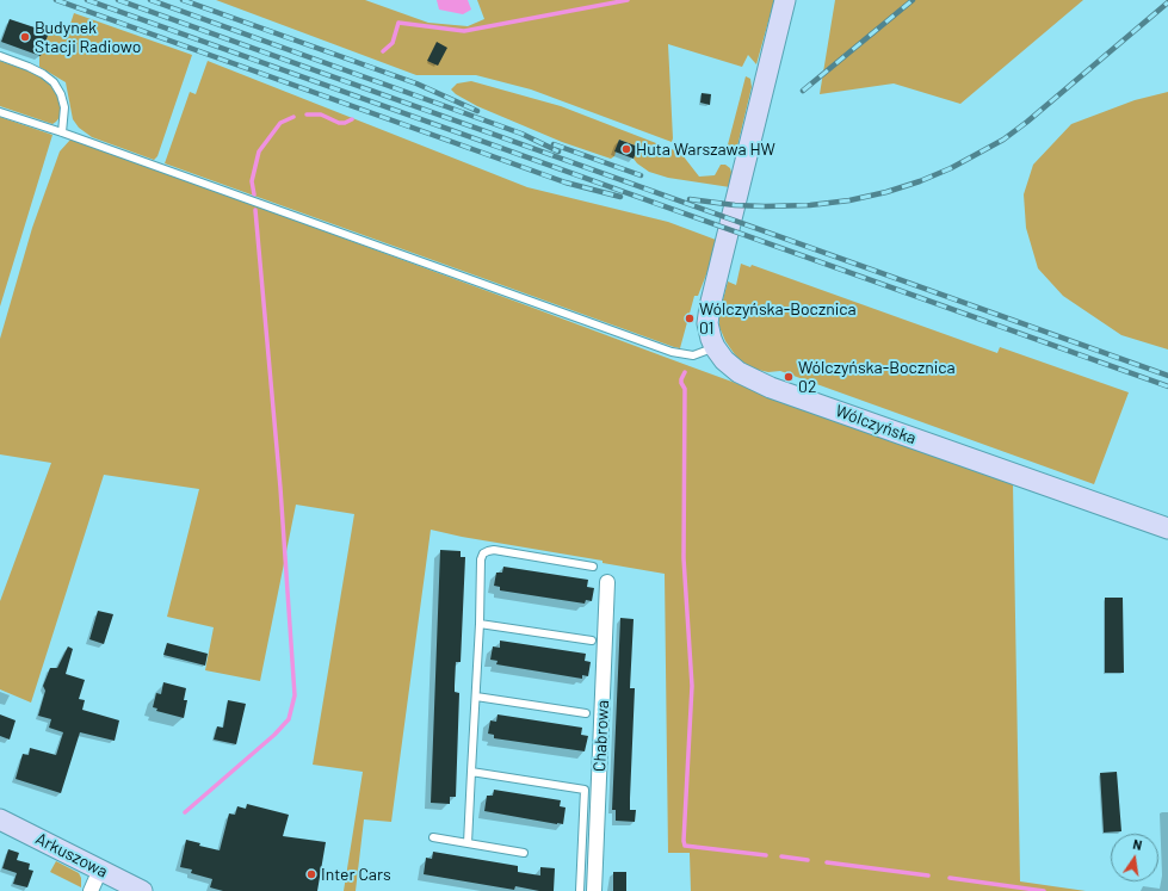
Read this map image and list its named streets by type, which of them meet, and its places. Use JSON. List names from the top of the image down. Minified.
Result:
{"streets":{"street":["Wólczyńska","Chabrowa","Arkuszowa"]},"places":["Budynek Stacji Radiowo","Huta Warszawa HW","Wólczyńska-Bocznica 01","Wólczyńska-Bocznica 02","Inter Cars"],"north":"top"}
